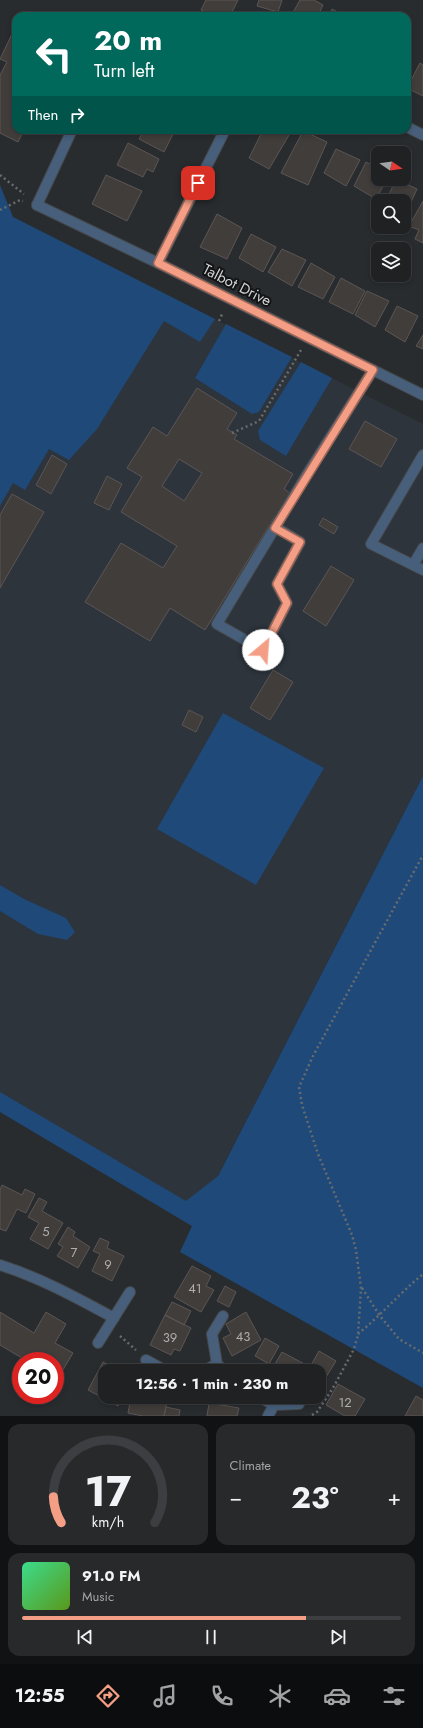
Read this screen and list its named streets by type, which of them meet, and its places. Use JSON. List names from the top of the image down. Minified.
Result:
{"streets":{"street":["Talbot Drive"]},"house_numbers":["5","7","9","41","43","39","12"],"north":"right","page":{"turn":["20 m","Turn left"],"then":"Then","limit":"20","trip":"12:56 · 1 min · 230 m","tile":"Climate","heat":["−","23°","+"],"song":["91.0 FM","Music"],"tabs":"12:55","gauge":["17","km/h"]}}
